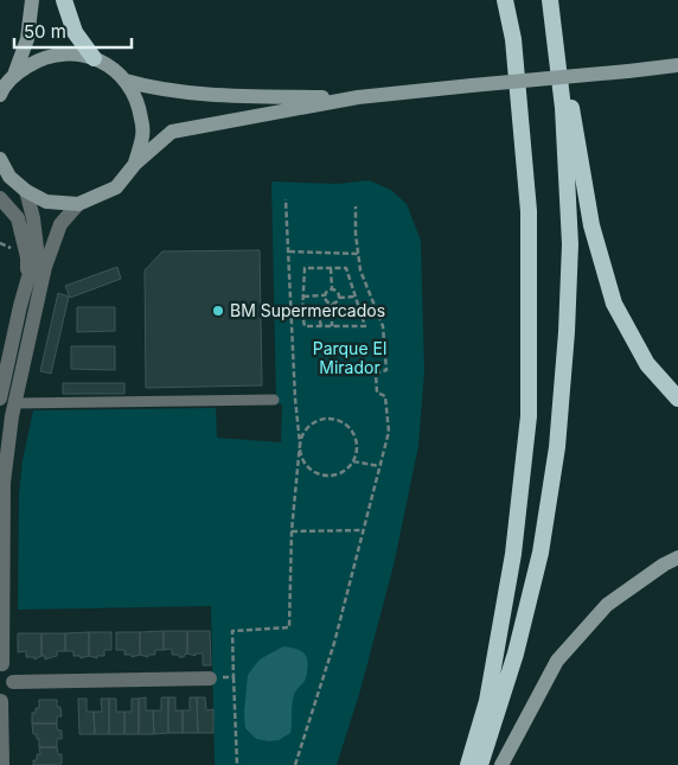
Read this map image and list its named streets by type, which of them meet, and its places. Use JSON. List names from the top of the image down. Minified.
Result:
{"parks":["Parque El Mirador"],"places":["BM Supermercados"],"scale_bar":"50 m"}
